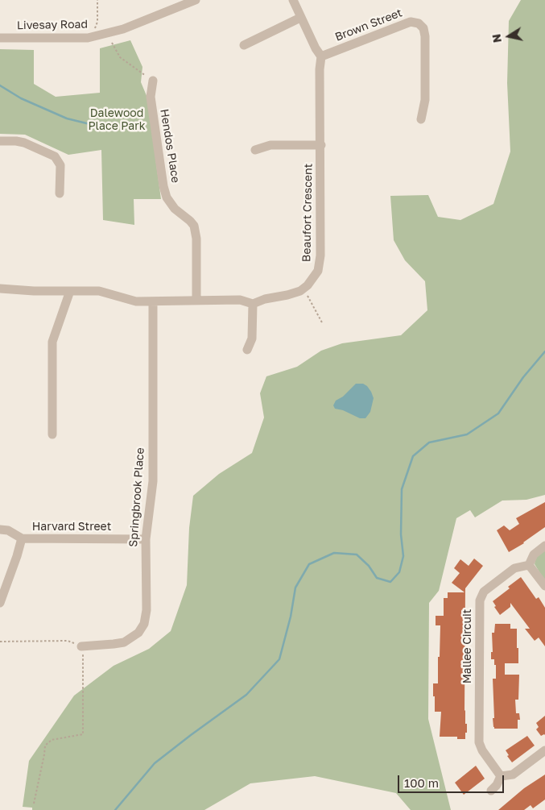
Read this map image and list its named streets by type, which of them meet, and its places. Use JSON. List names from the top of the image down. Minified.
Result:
{"streets":{"street":["Livesay Road","Brown Street","Hendos Place","Beaufort Crescent","Springbrook Place","Harvard Street","Mallee Circuit"]},"crossings":[["Brown Street","Beaufort Crescent"],["Hendos Place","Beaufort Crescent"],["Beaufort Crescent","Springbrook Place"],["Springbrook Place","Harvard Street"]],"parks":["Dalewood Place Park"],"scale_bar":"100 m","north":"left"}
